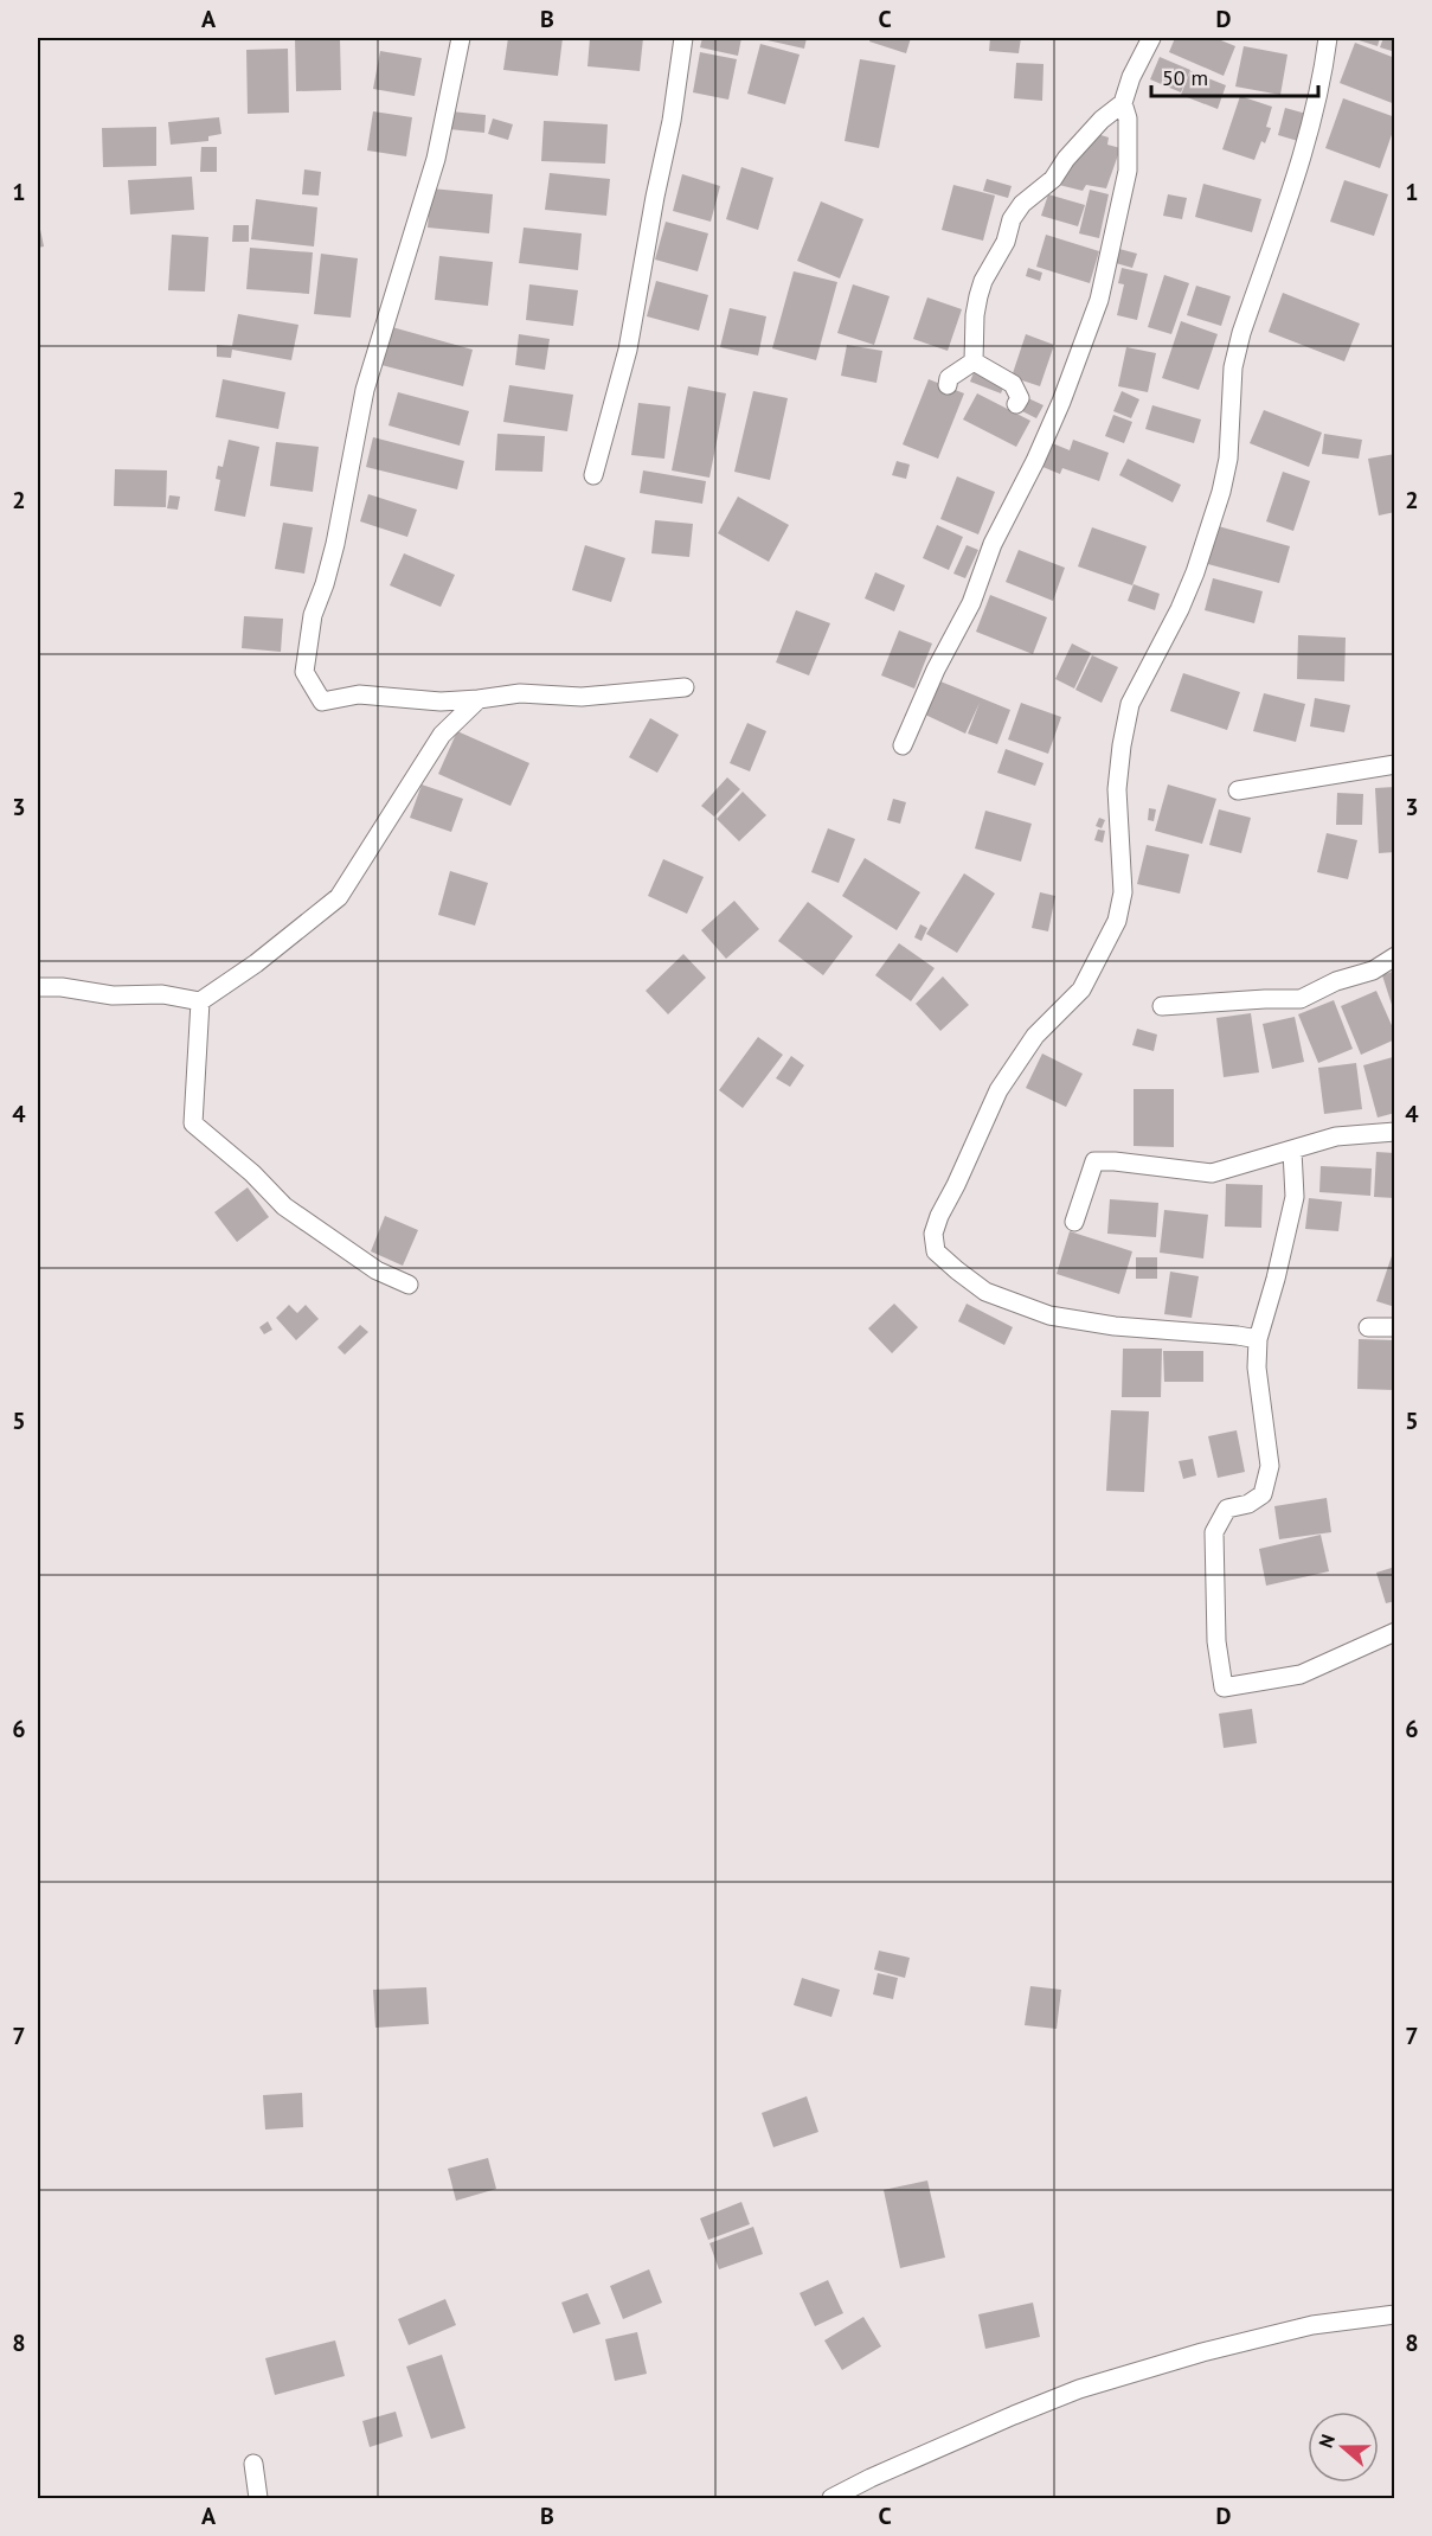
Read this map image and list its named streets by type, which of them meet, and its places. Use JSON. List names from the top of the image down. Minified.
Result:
{"scale_bar":"50 m","north":"left","grid":{"columns":["A","B","C","D"],"rows":["1","2","3","4","5","6","7","8"]}}
